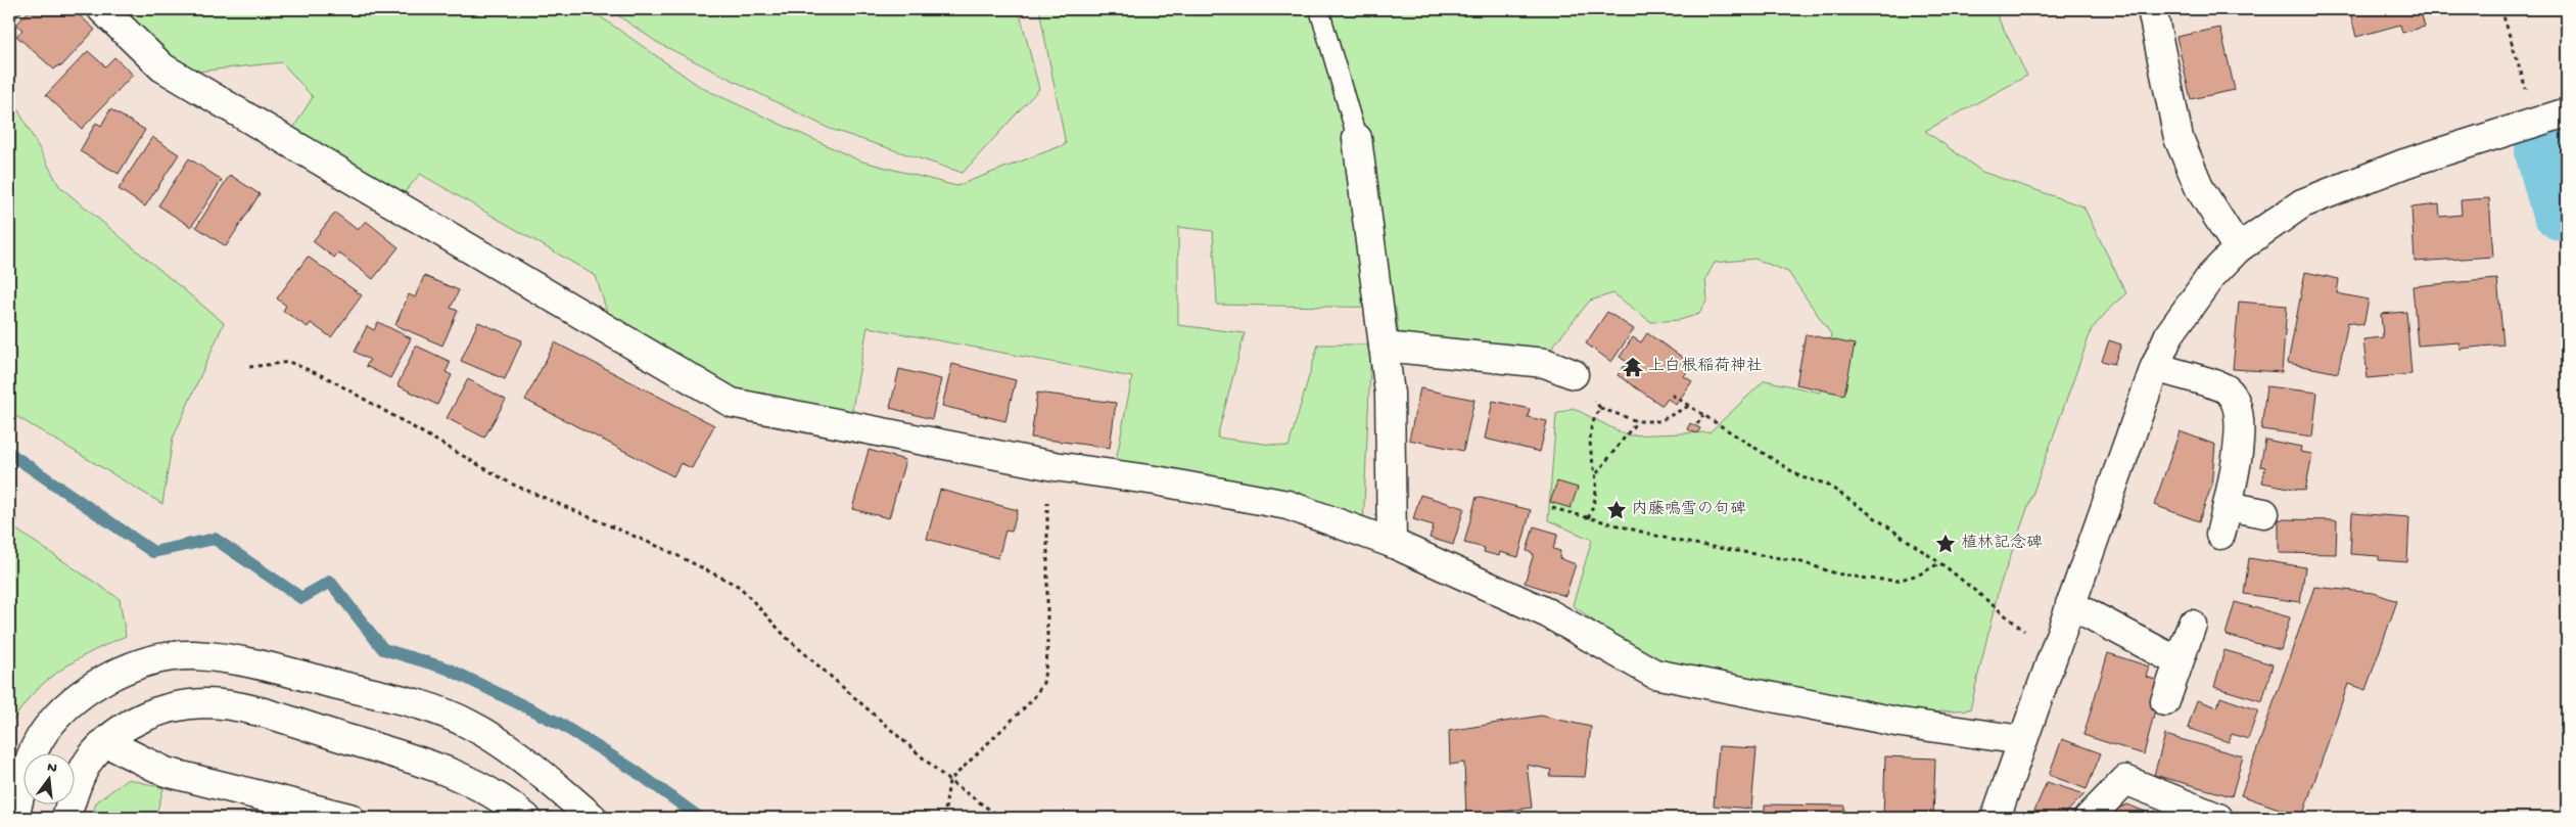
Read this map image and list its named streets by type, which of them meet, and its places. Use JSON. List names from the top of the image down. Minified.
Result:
{"places":{"temple":["上白根稲荷神社"],"place":["内藤鳴雪の句碑","植林記念碑"]},"north":"top"}
